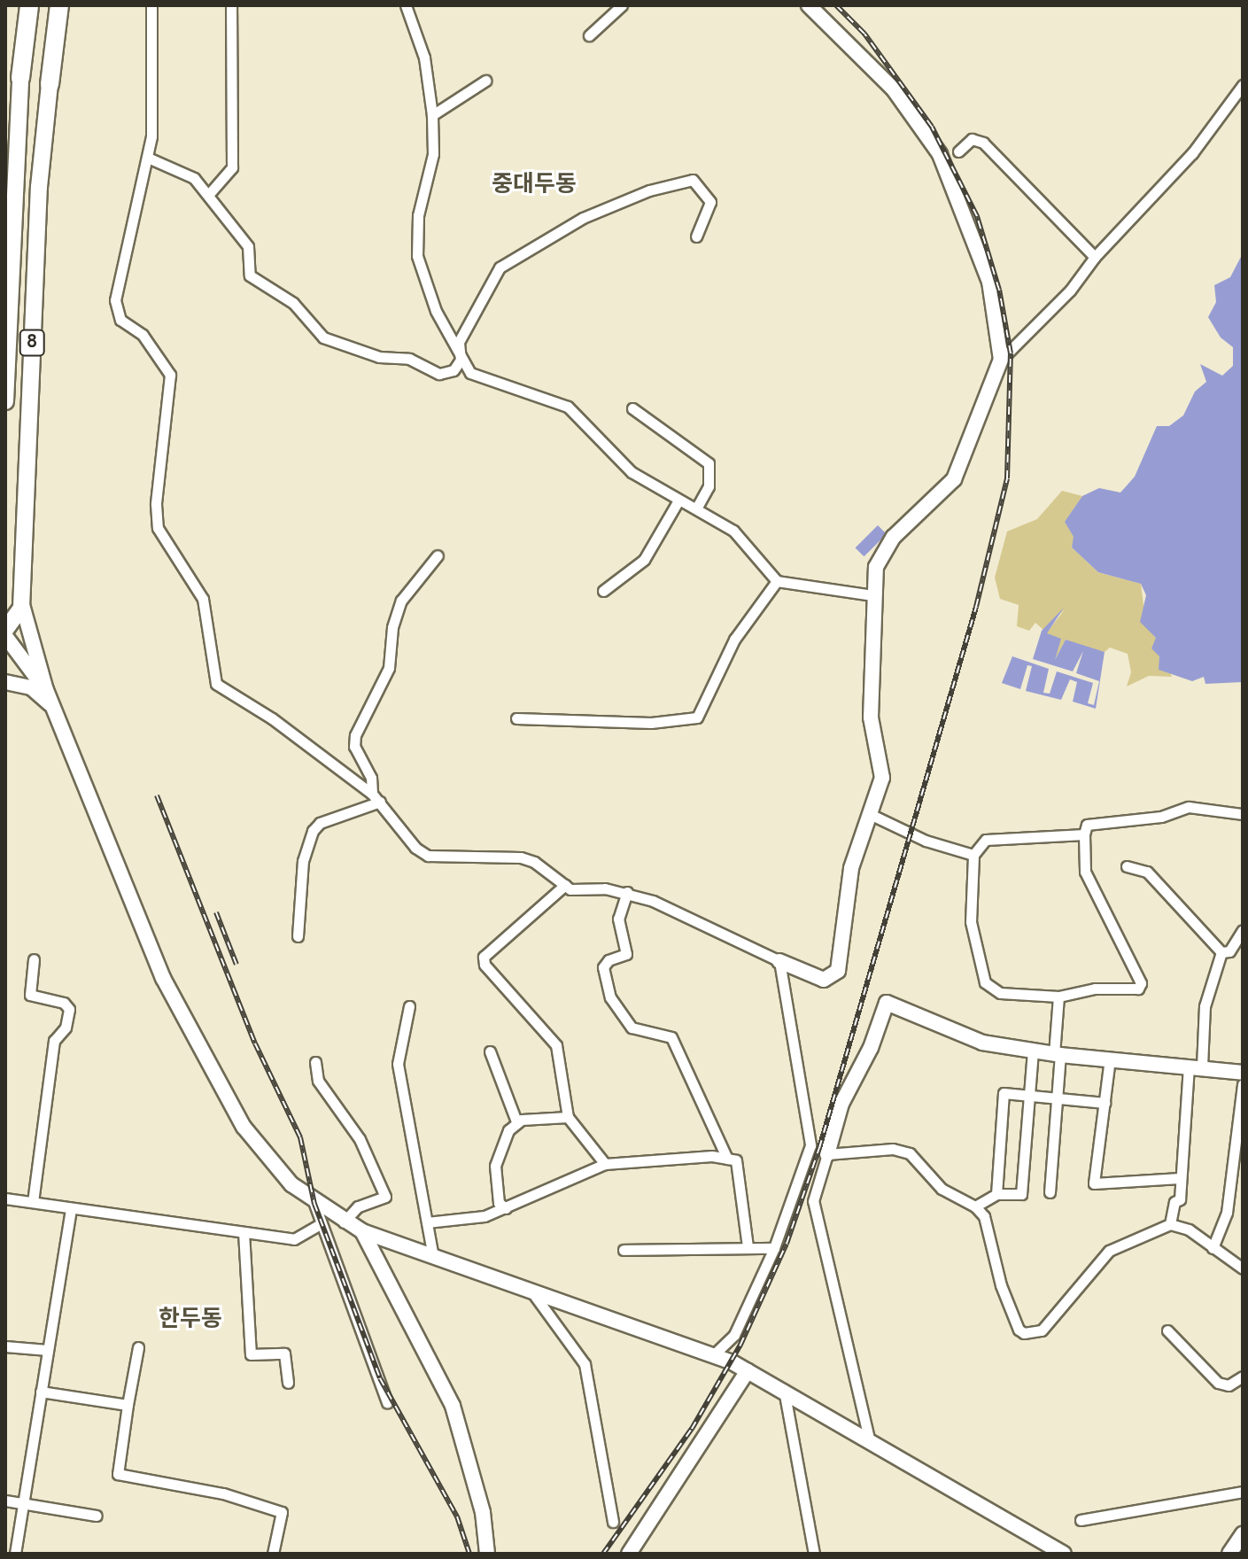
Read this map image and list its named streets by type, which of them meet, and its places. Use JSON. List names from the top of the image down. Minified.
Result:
{"streets":{"highway":["8"]},"districts":["중대두동","한두동"]}
